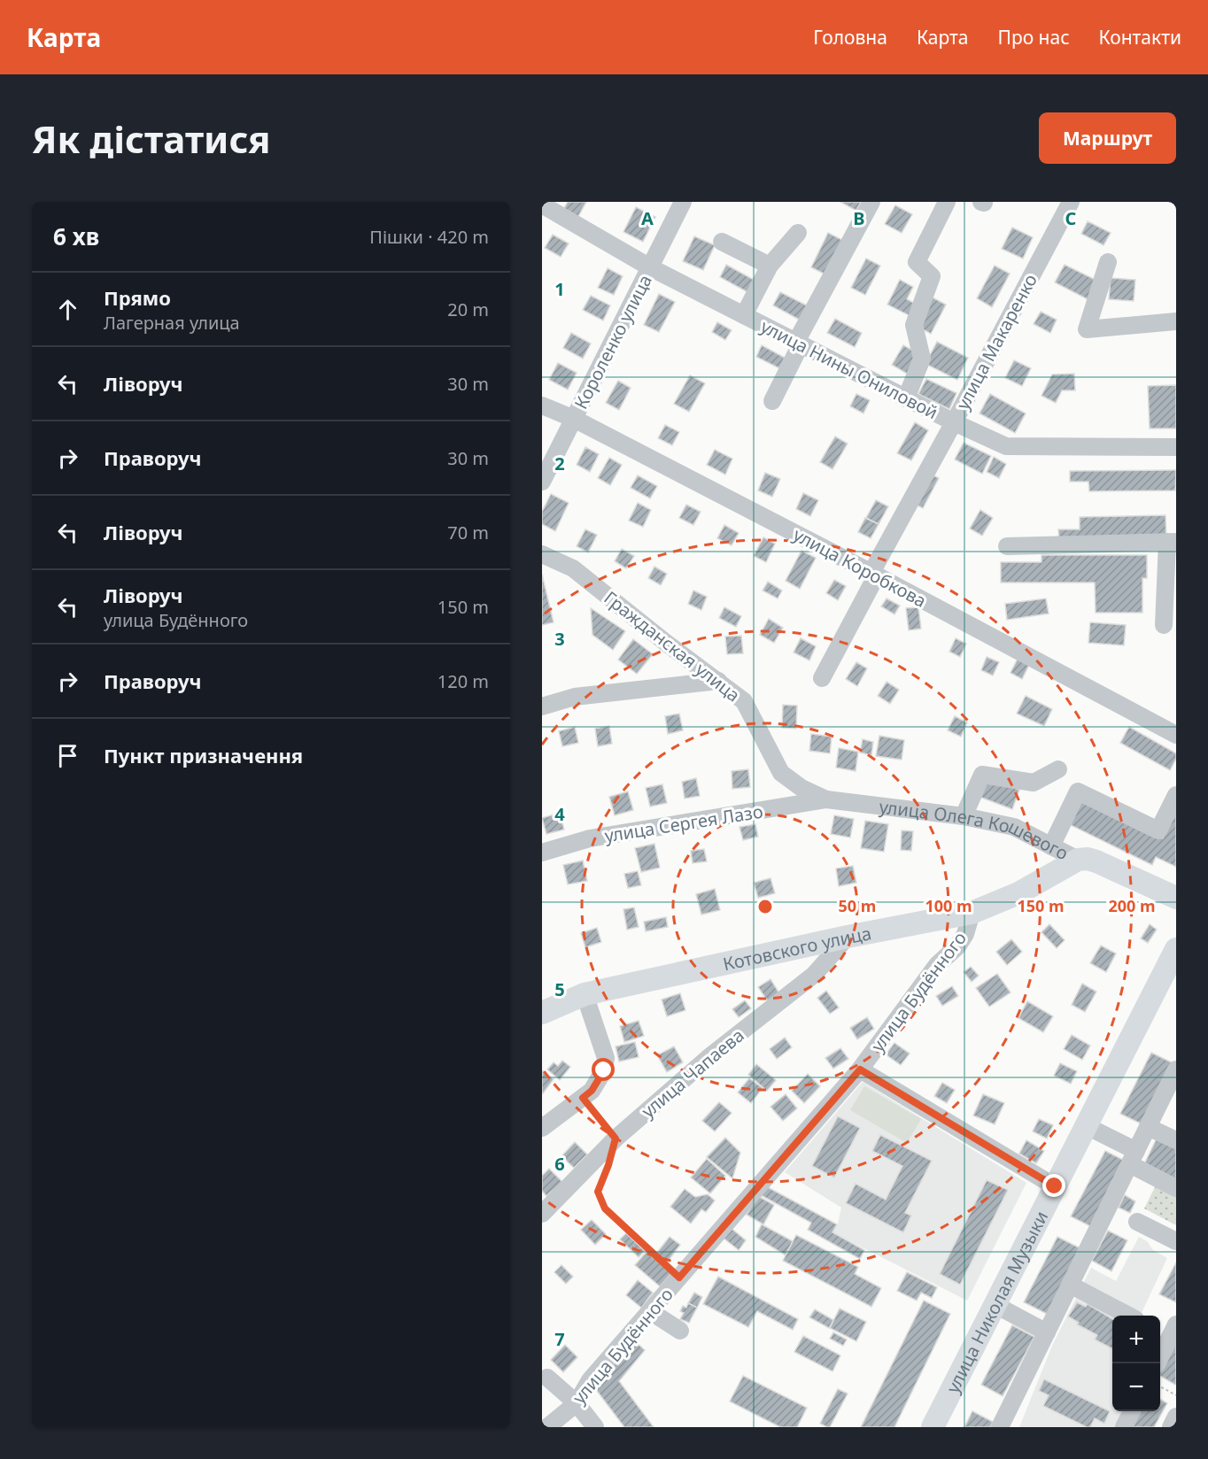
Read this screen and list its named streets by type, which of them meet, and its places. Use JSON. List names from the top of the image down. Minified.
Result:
{"streets":{"main road":["улица Олега Кошевого","Котовского улица","улица Николая Музыки"],"street":["Короленко улица","улица Макаренко","улица Нины Ониловой","улица Коробкова","Гражданская улица","улица Сергея Лазо","улица Будённого","улица Чапаева"]},"crossings":[["Короленко улица","улица Нины Ониловой"],["Короленко улица","улица Коробкова"],["улица Макаренко","улица Нины Ониловой"],["улица Макаренко","улица Коробкова"],["Гражданская улица","улица Сергея Лазо"],["Гражданская улица","улица Олега Кошевого"],["улица Сергея Лазо","улица Олега Кошевого"],["улица Олега Кошевого","Котовского улица"],["Котовского улица","улица Будённого"],["Котовского улица","улица Чапаева"]],"page":{"header":"Карта","nav":["Головна","Карта","Про нас","Контакти"],"buttons":"Маршрут","title":"Як дістатися","heading":["6 хв","Пішки · 420 m"],"list":[["Прямо","Лагерная улица","20 m"],["Ліворуч","30 m"],["Праворуч","30 m"],["Ліворуч","70 m"],["Ліворуч","улица Будённого","150 m"],["Праворуч","120 m"],"Пункт призначення"],"map_buttons":["+","−"]},"grid":{"columns":["A","B","C"],"rows":["1","2","3","4","5","6","7"]},"rings":["50 m","100 m","150 m","200 m"]}
